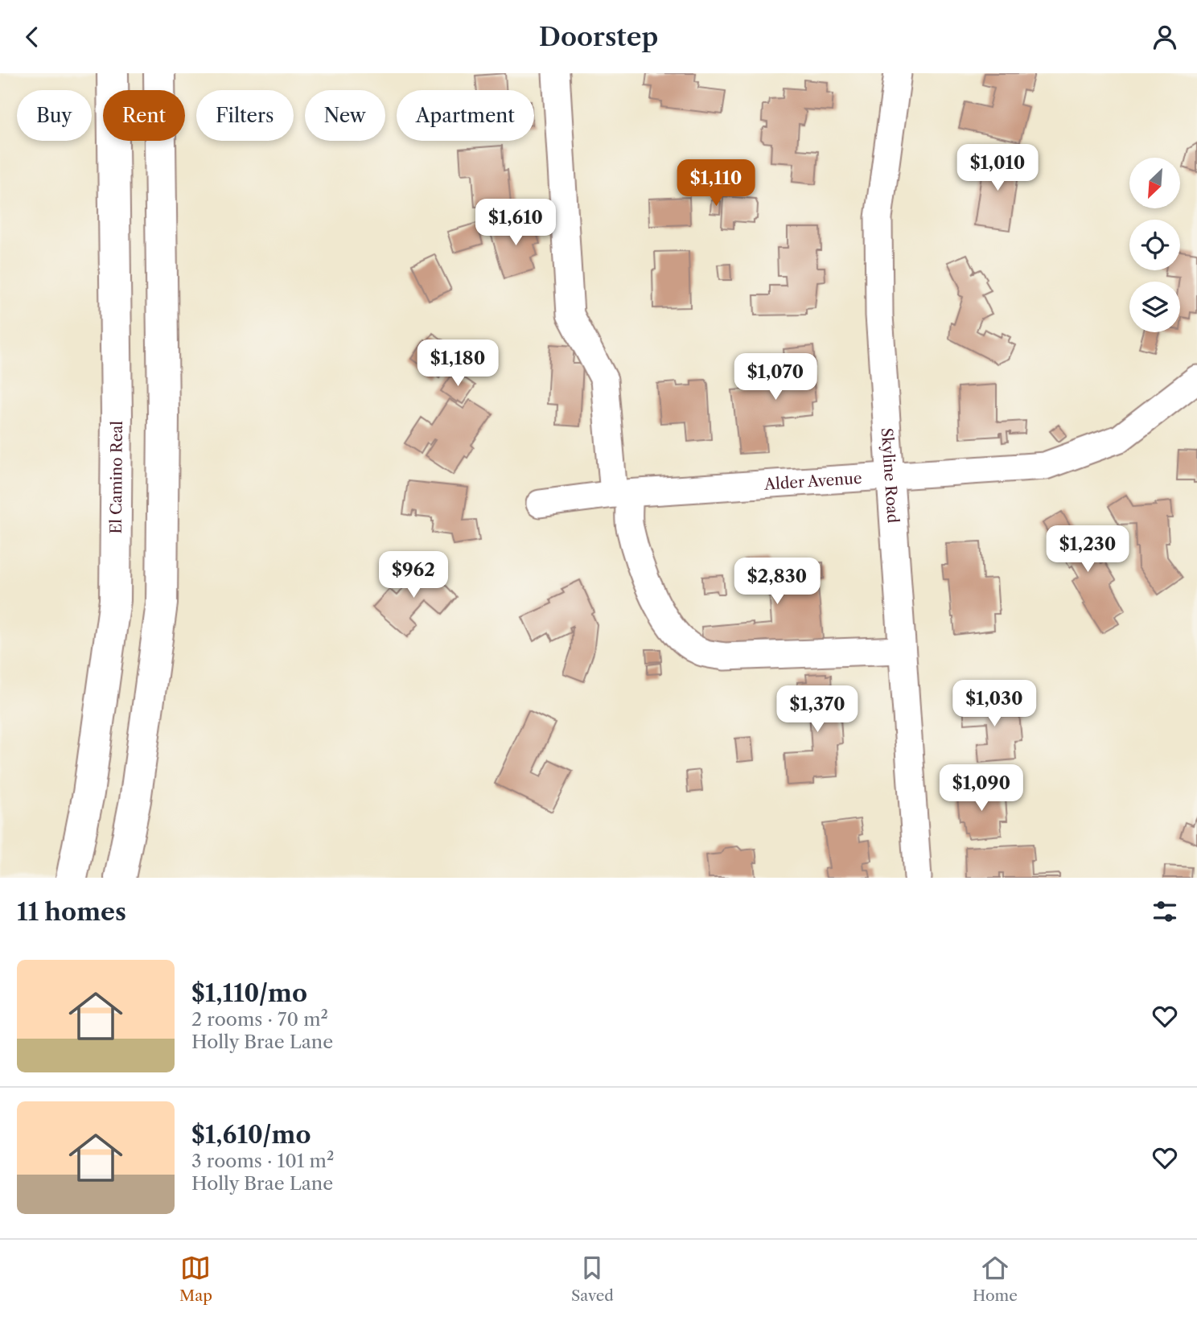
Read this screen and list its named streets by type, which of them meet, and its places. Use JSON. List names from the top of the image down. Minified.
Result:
{"streets":{"main road":["El Camino Real"],"street":["Skyline Road","Alder Avenue"]},"crossings":[["Skyline Road","Alder Avenue"]],"north":"bottom left","page":{"header":"Doorstep","chip":["Buy","Rent","Filters","New","Apartment"],"price":["$1,010","$1,110","$1,610","$1,180","$1,070","$1,230","$962","$2,830","$1,030","$1,370","$1,090"],"heading":"11 homes","list":[{"name":"$1,110/mo","note":"2 rooms · 70 m² · Holly Brae Lane"},{"name":"$1,610/mo","note":"3 rooms · 101 m² · Holly Brae Lane"}],"tabs":["Map","Saved","Home"]}}
